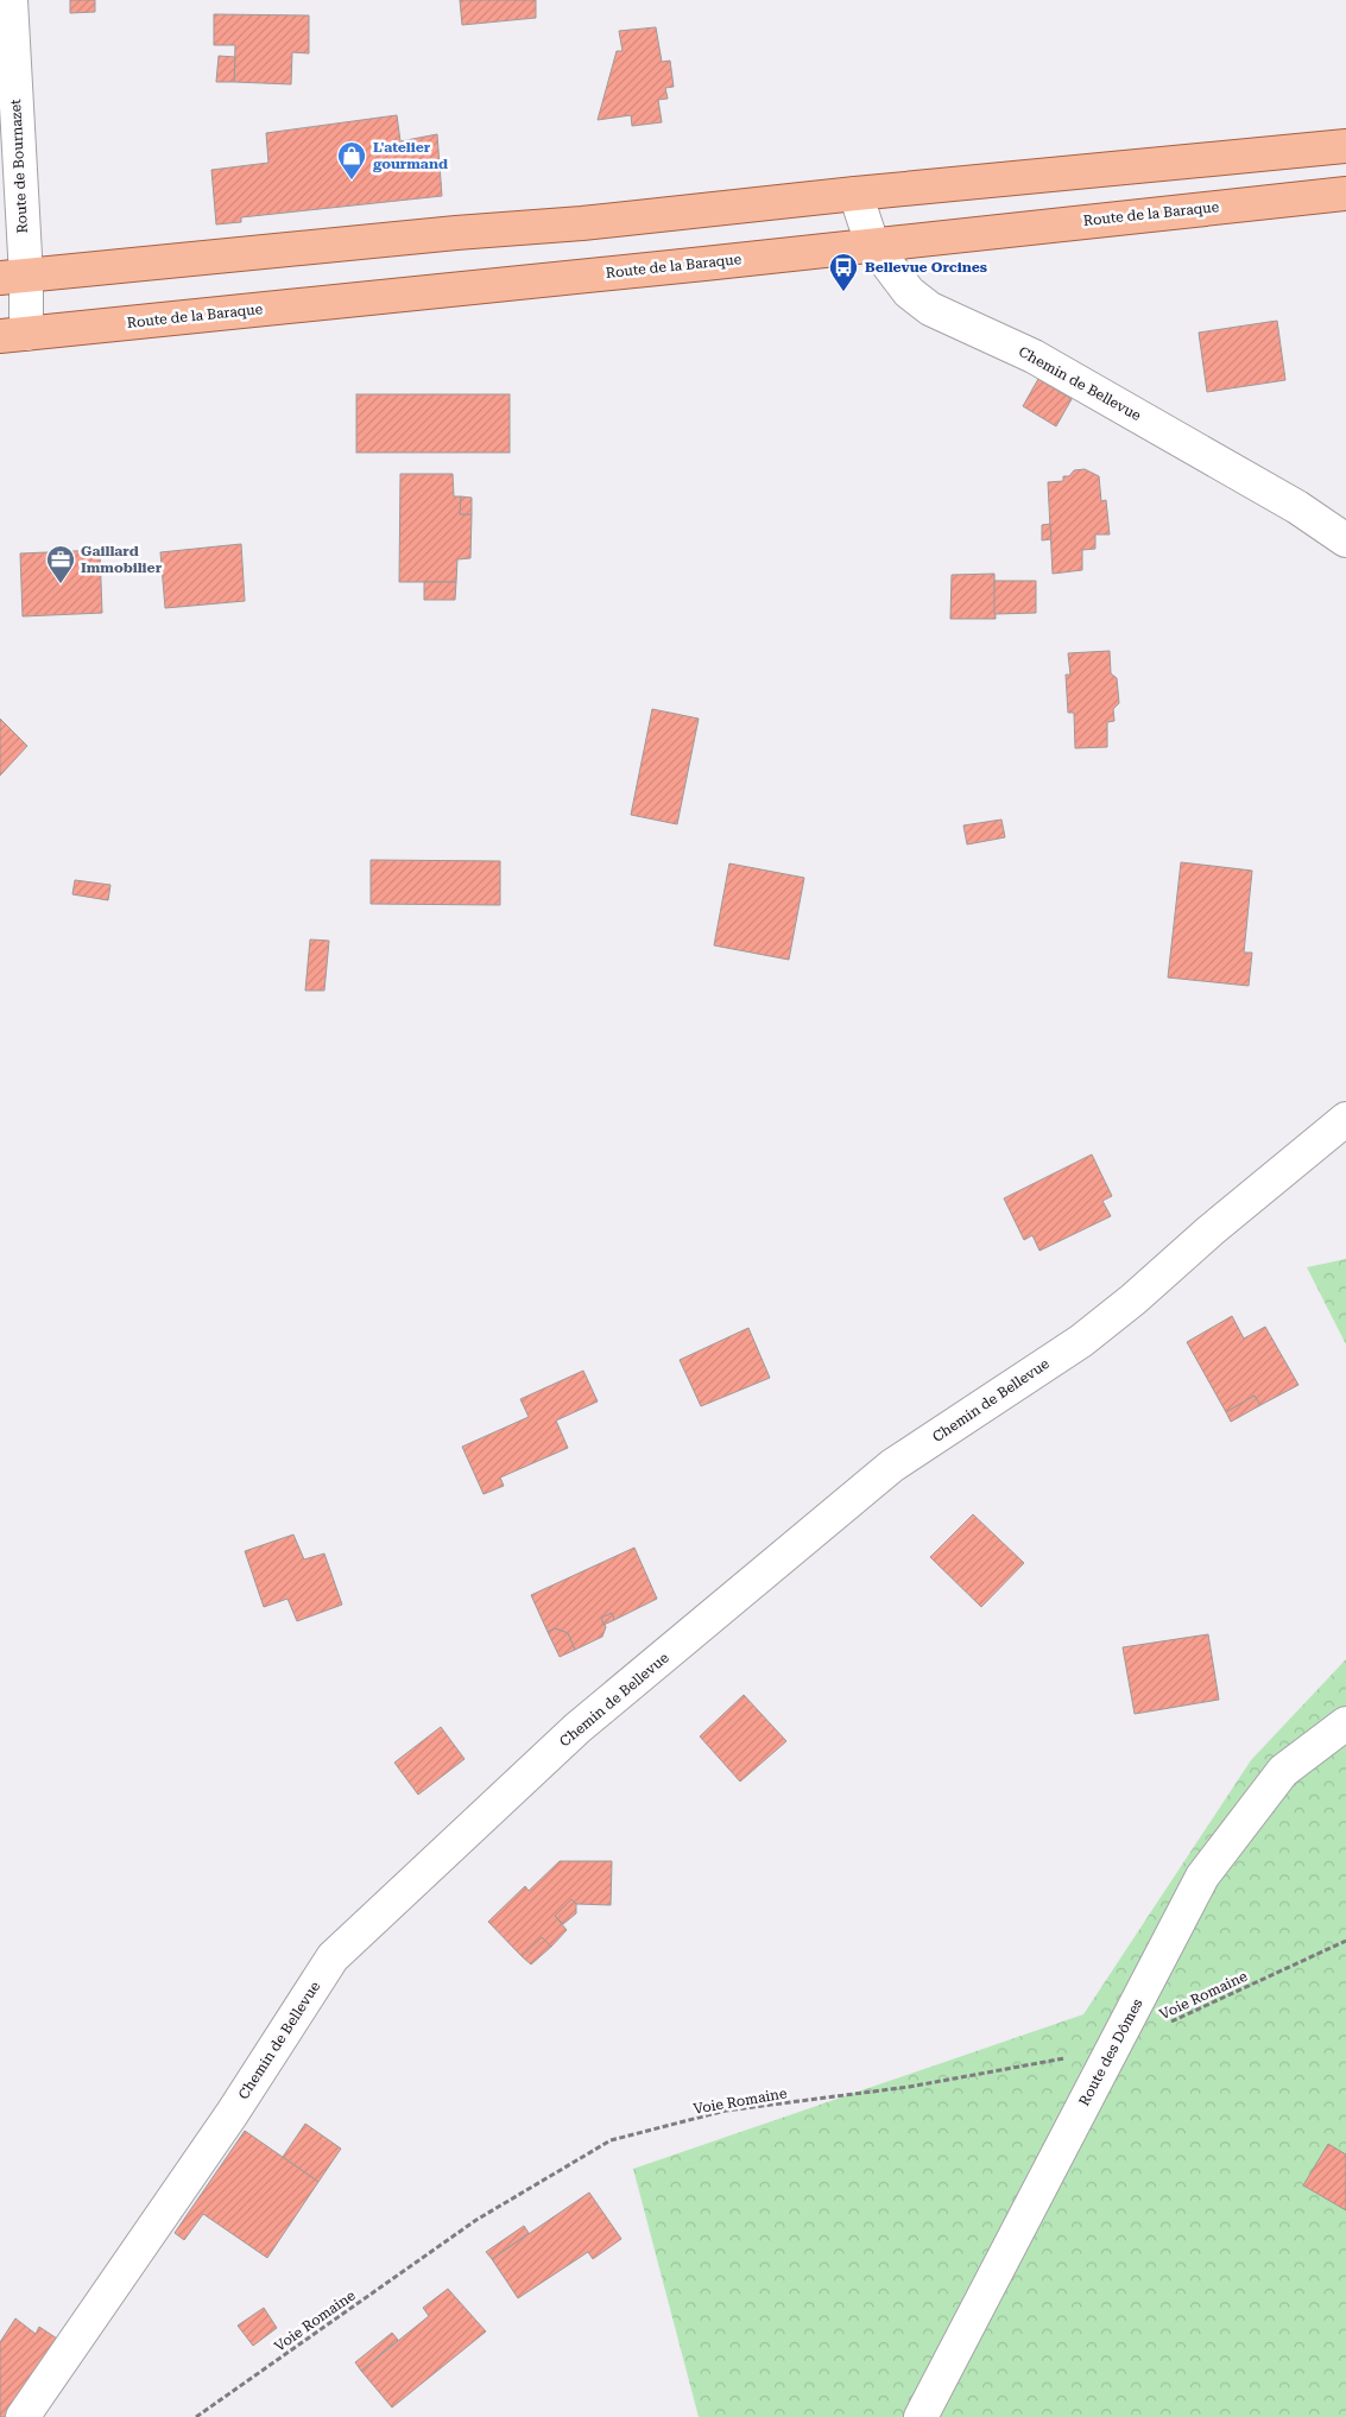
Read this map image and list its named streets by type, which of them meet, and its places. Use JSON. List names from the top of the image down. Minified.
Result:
{"streets":{"main road":["Route de la Baraque"],"street":["Route de Bournazet","Chemin de Bellevue","Route des Dômes"],"path":["Voie Romaine"]},"crossings":[["Route de Bournazet","Route de la Baraque"],["Route de la Baraque","Chemin de Bellevue"],["Voie Romaine","Route des Dômes"]],"places":{"shop":["L'atelier gourmand"],"bus stop":["Bellevue Orcines"],"office":["Gaillard Immobilier"]}}
